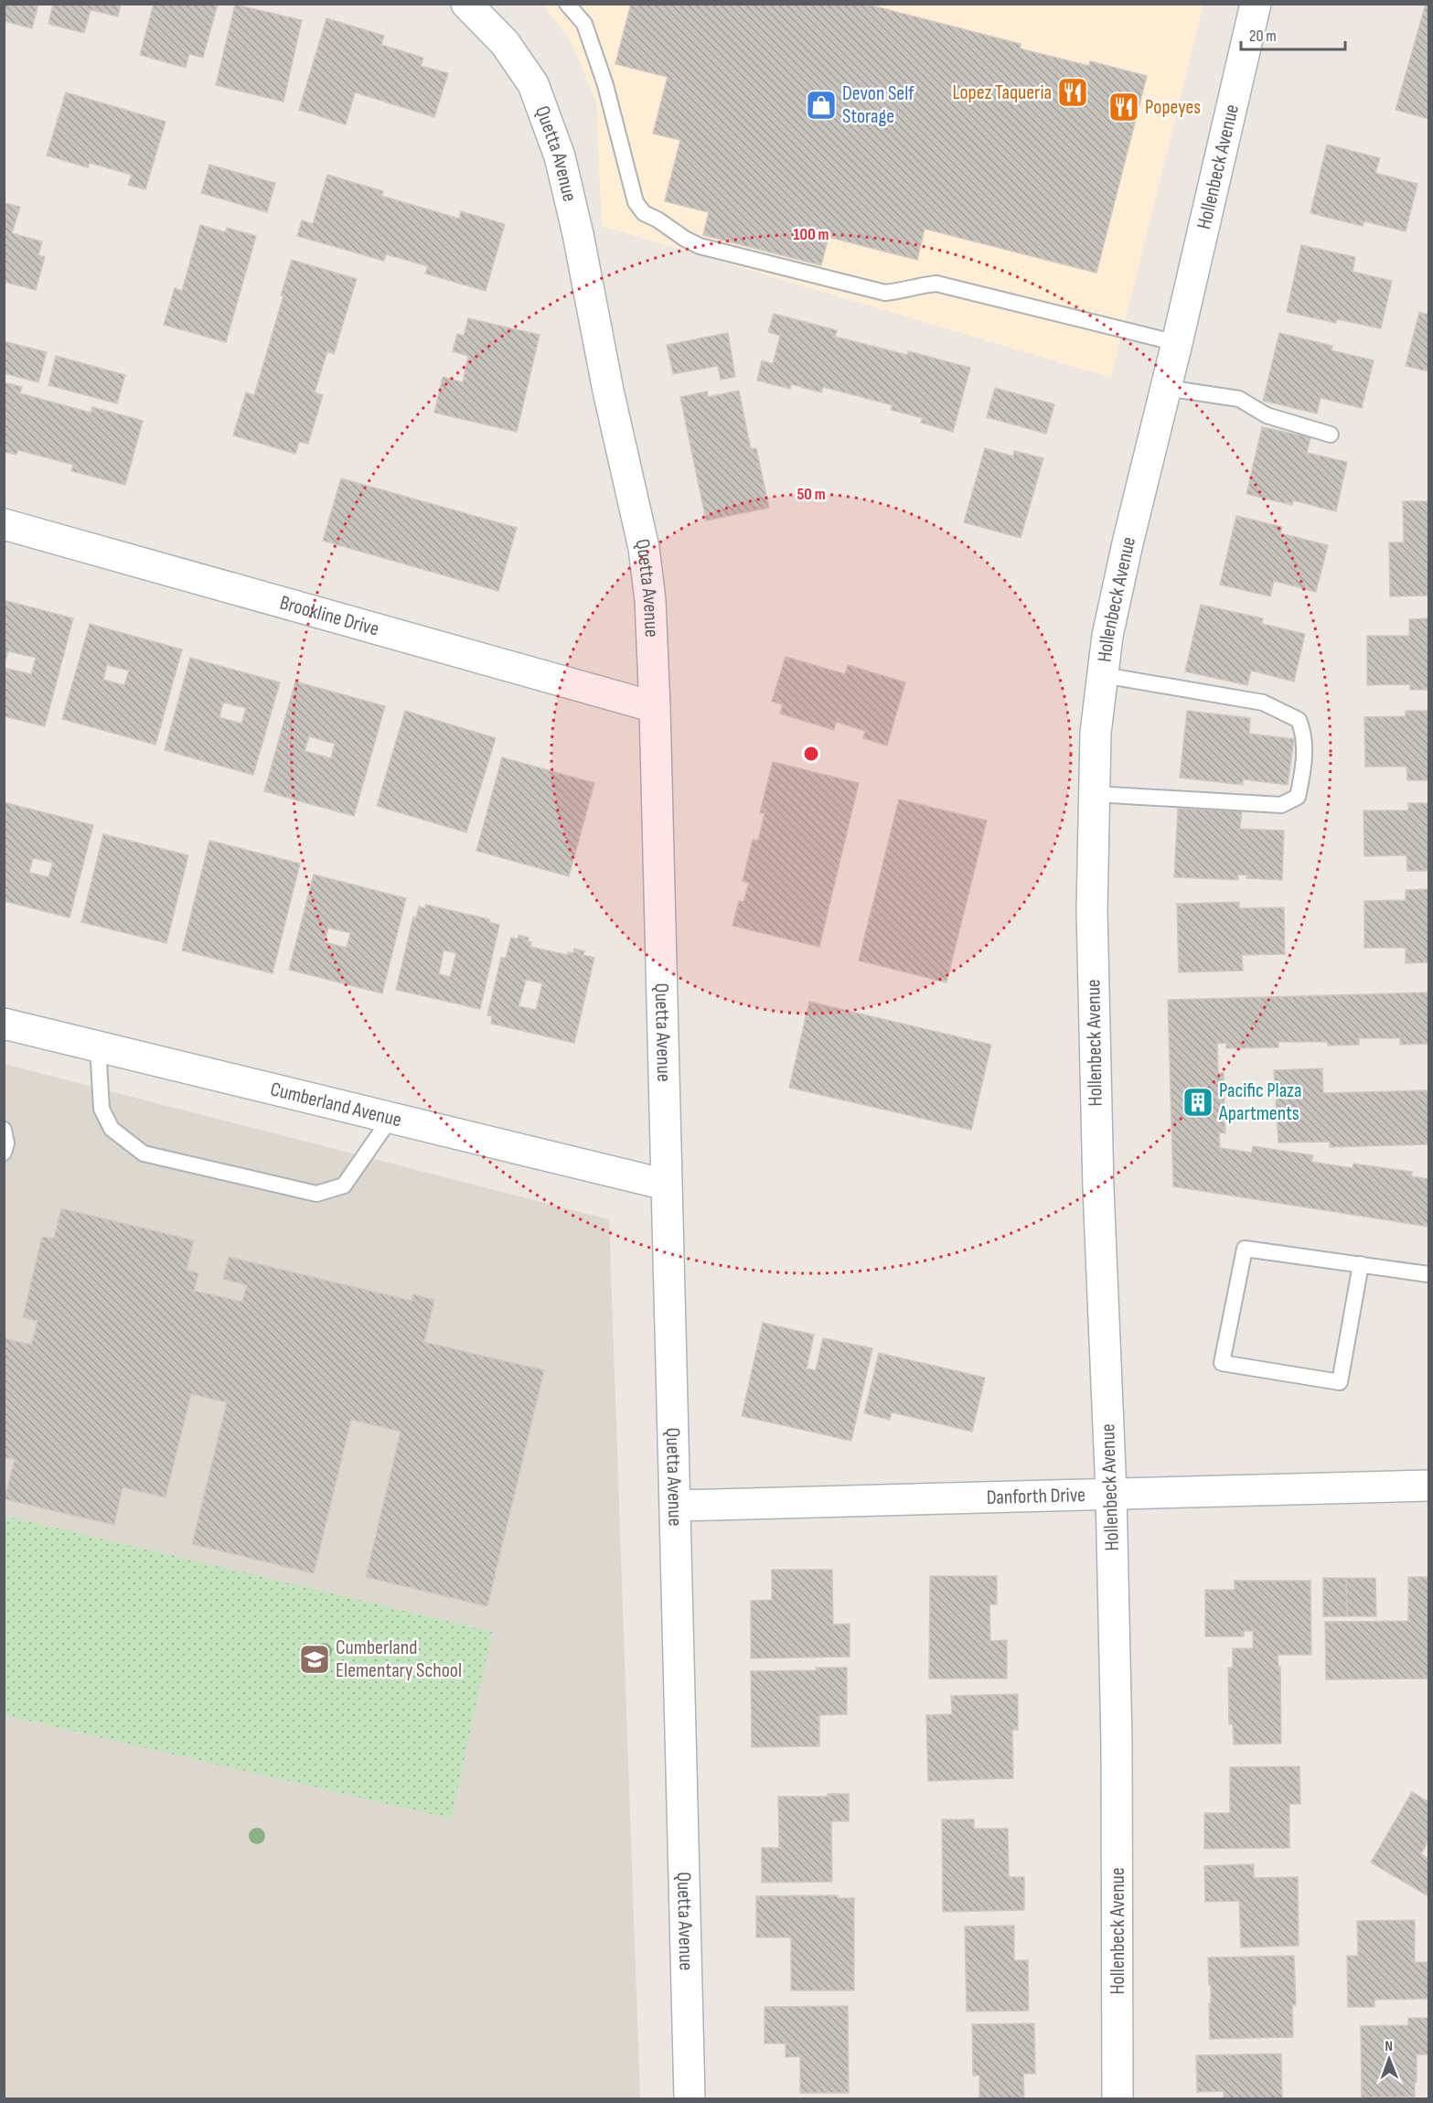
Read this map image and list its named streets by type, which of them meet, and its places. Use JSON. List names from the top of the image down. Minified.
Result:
{"streets":{"street":["Quetta Avenue","Hollenbeck Avenue","Brookline Drive","Cumberland Avenue","Danforth Drive"]},"crossings":[["Quetta Avenue","Brookline Drive"],["Quetta Avenue","Cumberland Avenue"],["Quetta Avenue","Danforth Drive"],["Hollenbeck Avenue","Danforth Drive"]],"places":{"restaurant":["Lopez Taqueria","Popeyes"],"shop":["Devon Self Storage"],"building":["Pacific Plaza Apartments"],"school or university":["Cumberland Elementary School"]},"scale_bar":"20 m","north":"top","rings":["100 m","50 m"]}
